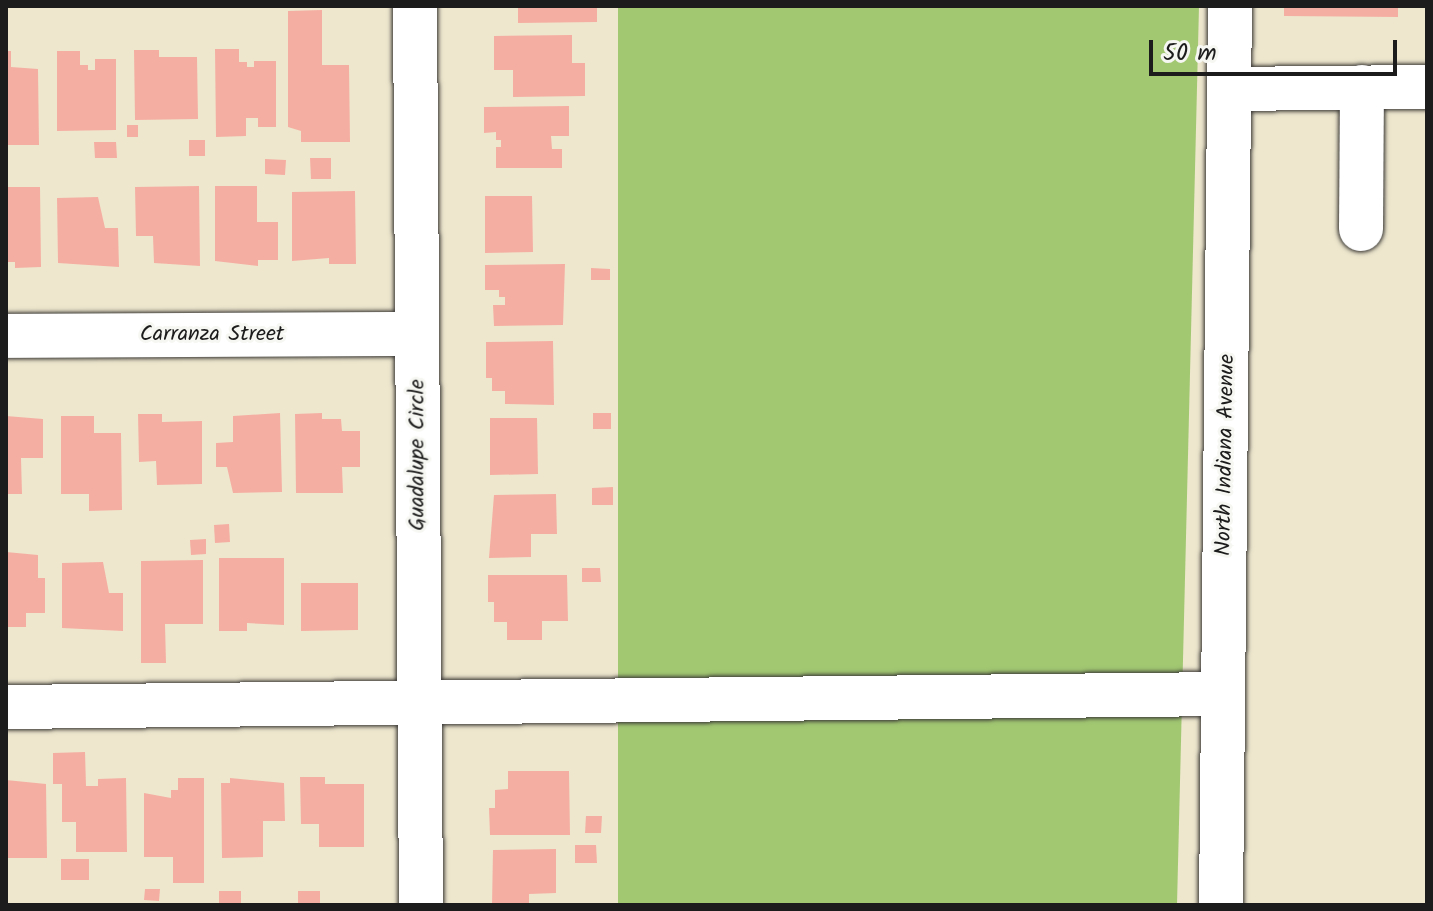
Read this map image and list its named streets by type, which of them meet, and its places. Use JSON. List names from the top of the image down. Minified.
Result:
{"streets":{"street":["Carranza Street","Guadalupe Circle","North Indiana Avenue"]},"crossings":[["Carranza Street","Guadalupe Circle"]],"scale_bar":"50 m"}
